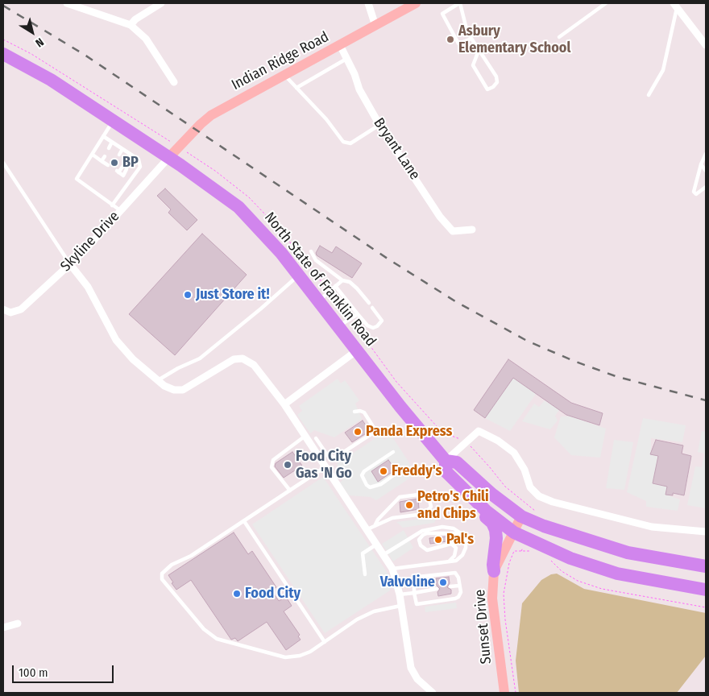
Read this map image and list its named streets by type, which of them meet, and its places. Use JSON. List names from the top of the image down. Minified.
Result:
{"streets":{"highway":["North State of Franklin Road"],"street":["Indian Ridge Road","Bryant Lane","Skyline Drive","Sunset Drive"]},"crossings":[["Indian Ridge Road","Bryant Lane"],["Indian Ridge Road","Skyline Drive"],["Indian Ridge Road","North State of Franklin Road"],["Skyline Drive","North State of Franklin Road"],["North State of Franklin Road","Sunset Drive"]],"places":["Asbury Elementary School","BP","Just Store it!","Panda Express","Food City Gas 'N Go","Freddy's","Petro's Chili and Chips","Pal's","Valvoline","Food City"],"scale_bar":"100 m","north":"bottom right"}
